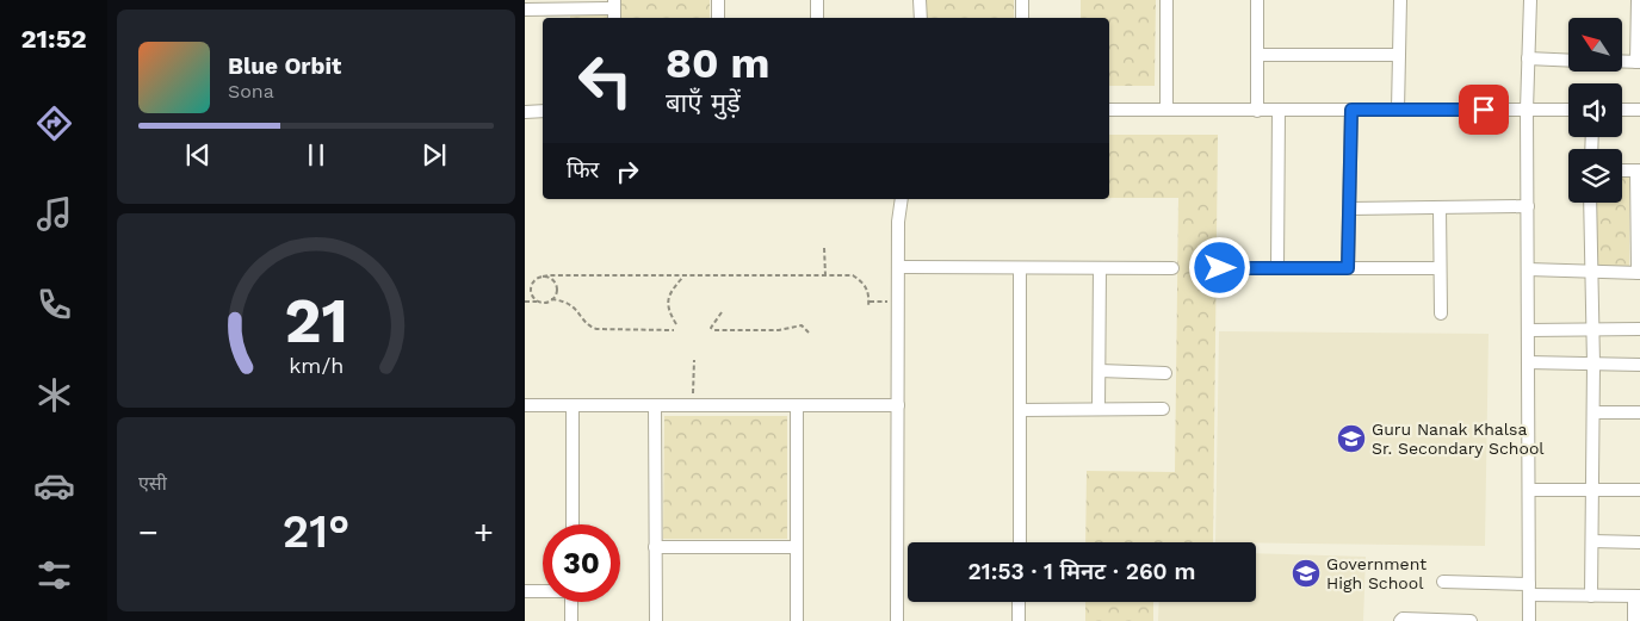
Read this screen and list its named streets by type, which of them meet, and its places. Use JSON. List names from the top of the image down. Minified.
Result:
{"places":{"school or university":["Guru Nanak Khalsa Sr. Secondary School","Government High School"]},"north":"top left","page":{"tabs":"21:52","turn":["80 m","बाएँ मुड़ें"],"song":["Blue Orbit","Sona"],"then":"फिर","tile":"एसी","heat":["−","21°","+"],"limit":"30","trip":"21:53 · 1 मिनट · 260 m","gauge":["21","km/h"]}}
